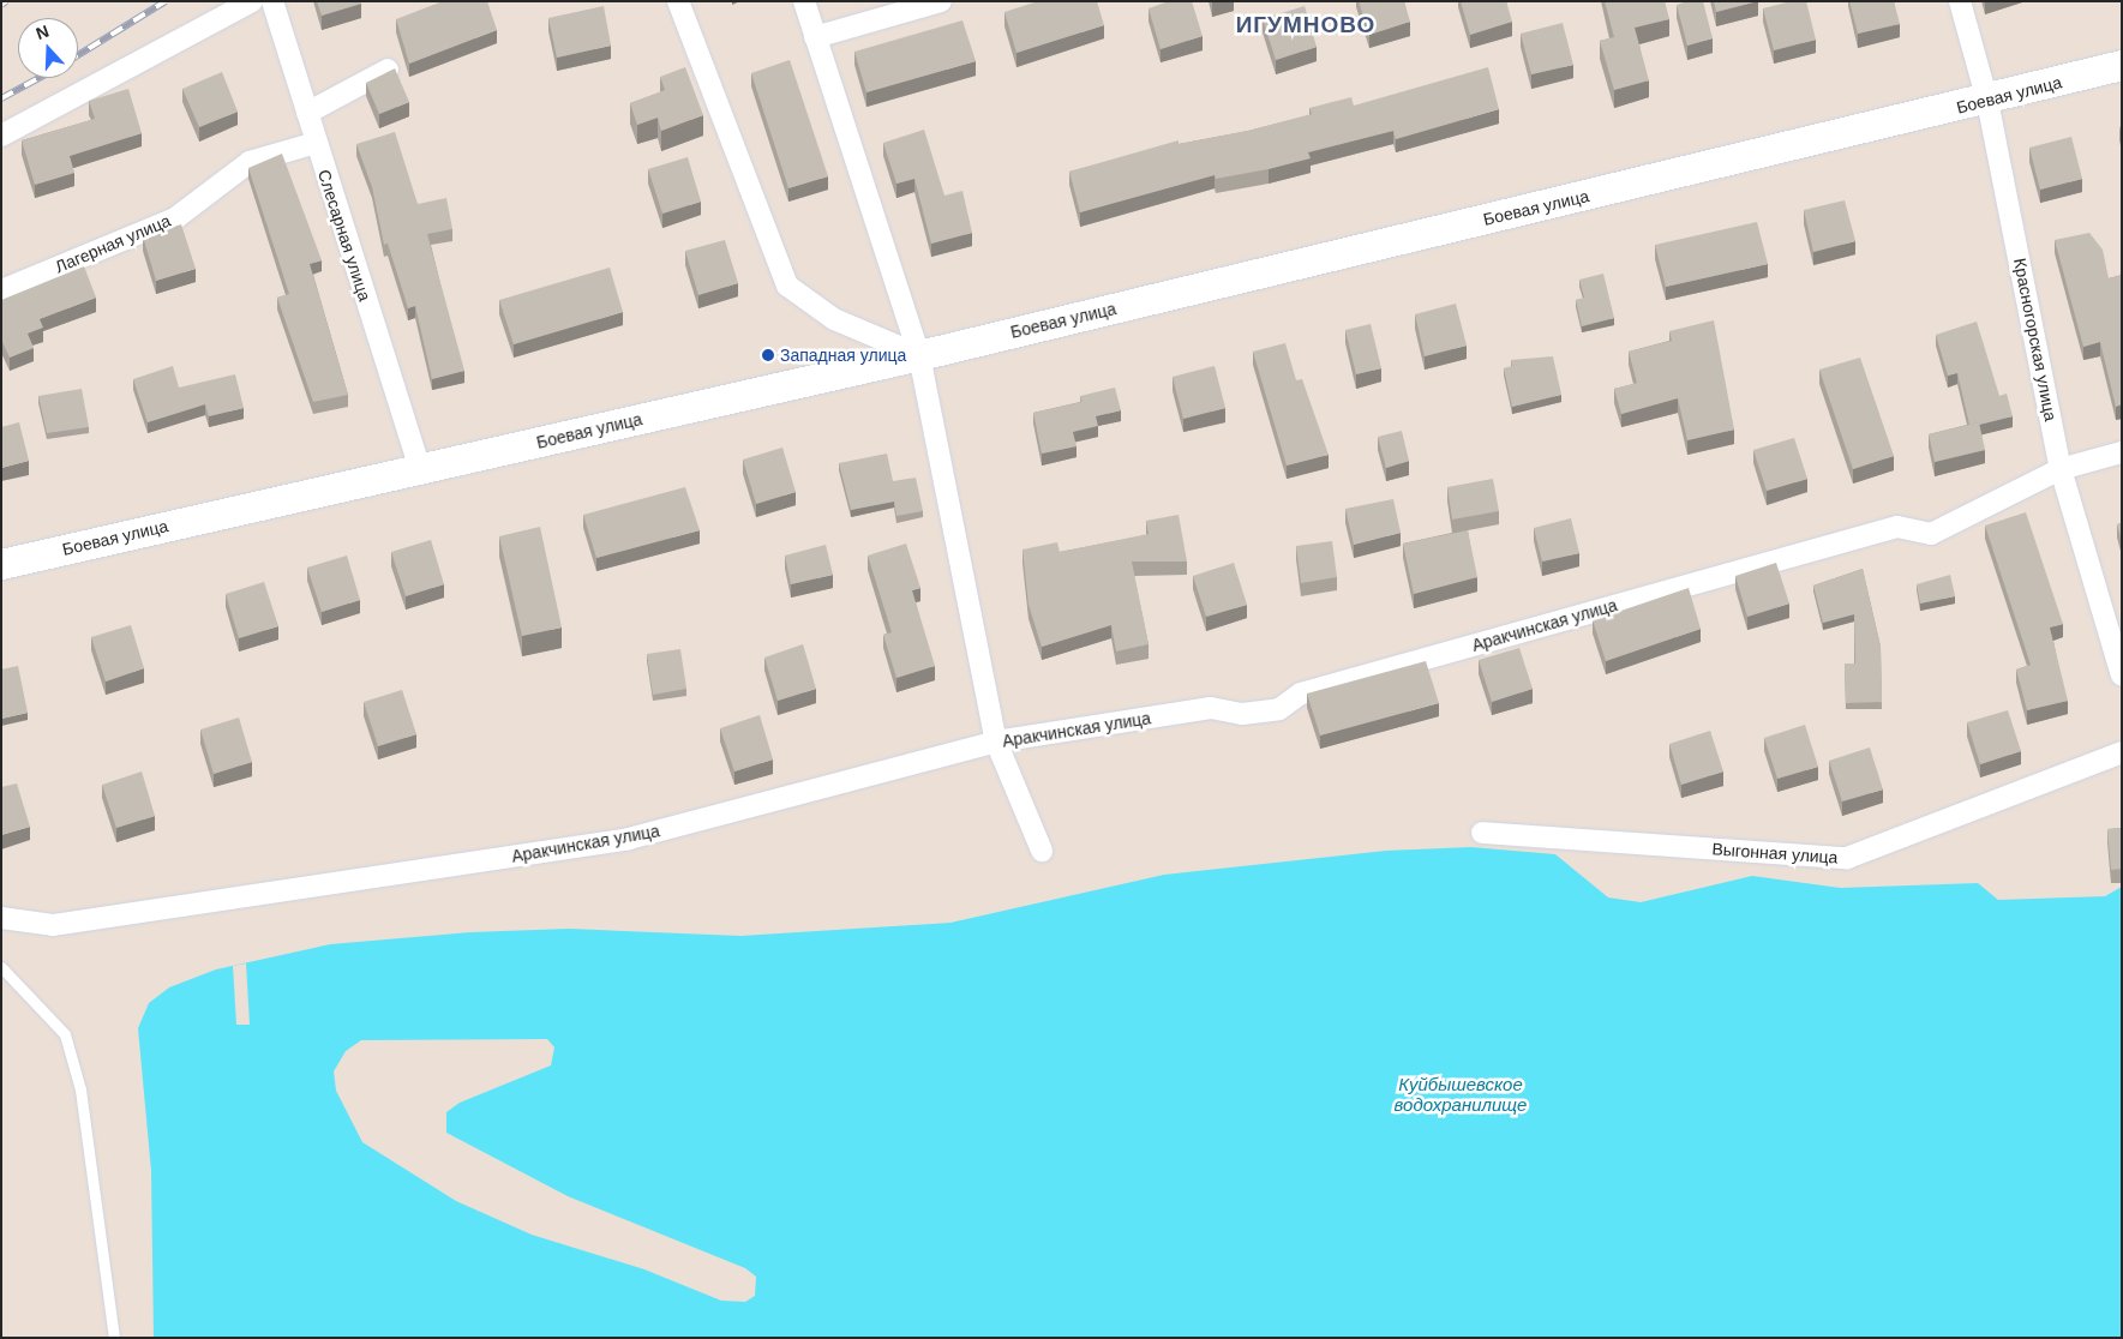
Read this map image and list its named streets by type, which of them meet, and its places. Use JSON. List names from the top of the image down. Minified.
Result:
{"streets":{"main road":["Боевая улица"],"street":["Слесарная улица","Лагерная улица","Красногорская улица","Аракчинская улица","Выгонная улица"]},"crossings":[["Боевая улица","Слесарная улица"],["Боевая улица","Красногорская улица"],["Слесарная улица","Лагерная улица"],["Красногорская улица","Аракчинская улица"]],"districts":["ИГУМНОВО"],"water":["Куйбышевское водохранилище"],"places":["Западная улица"],"north":"top"}
